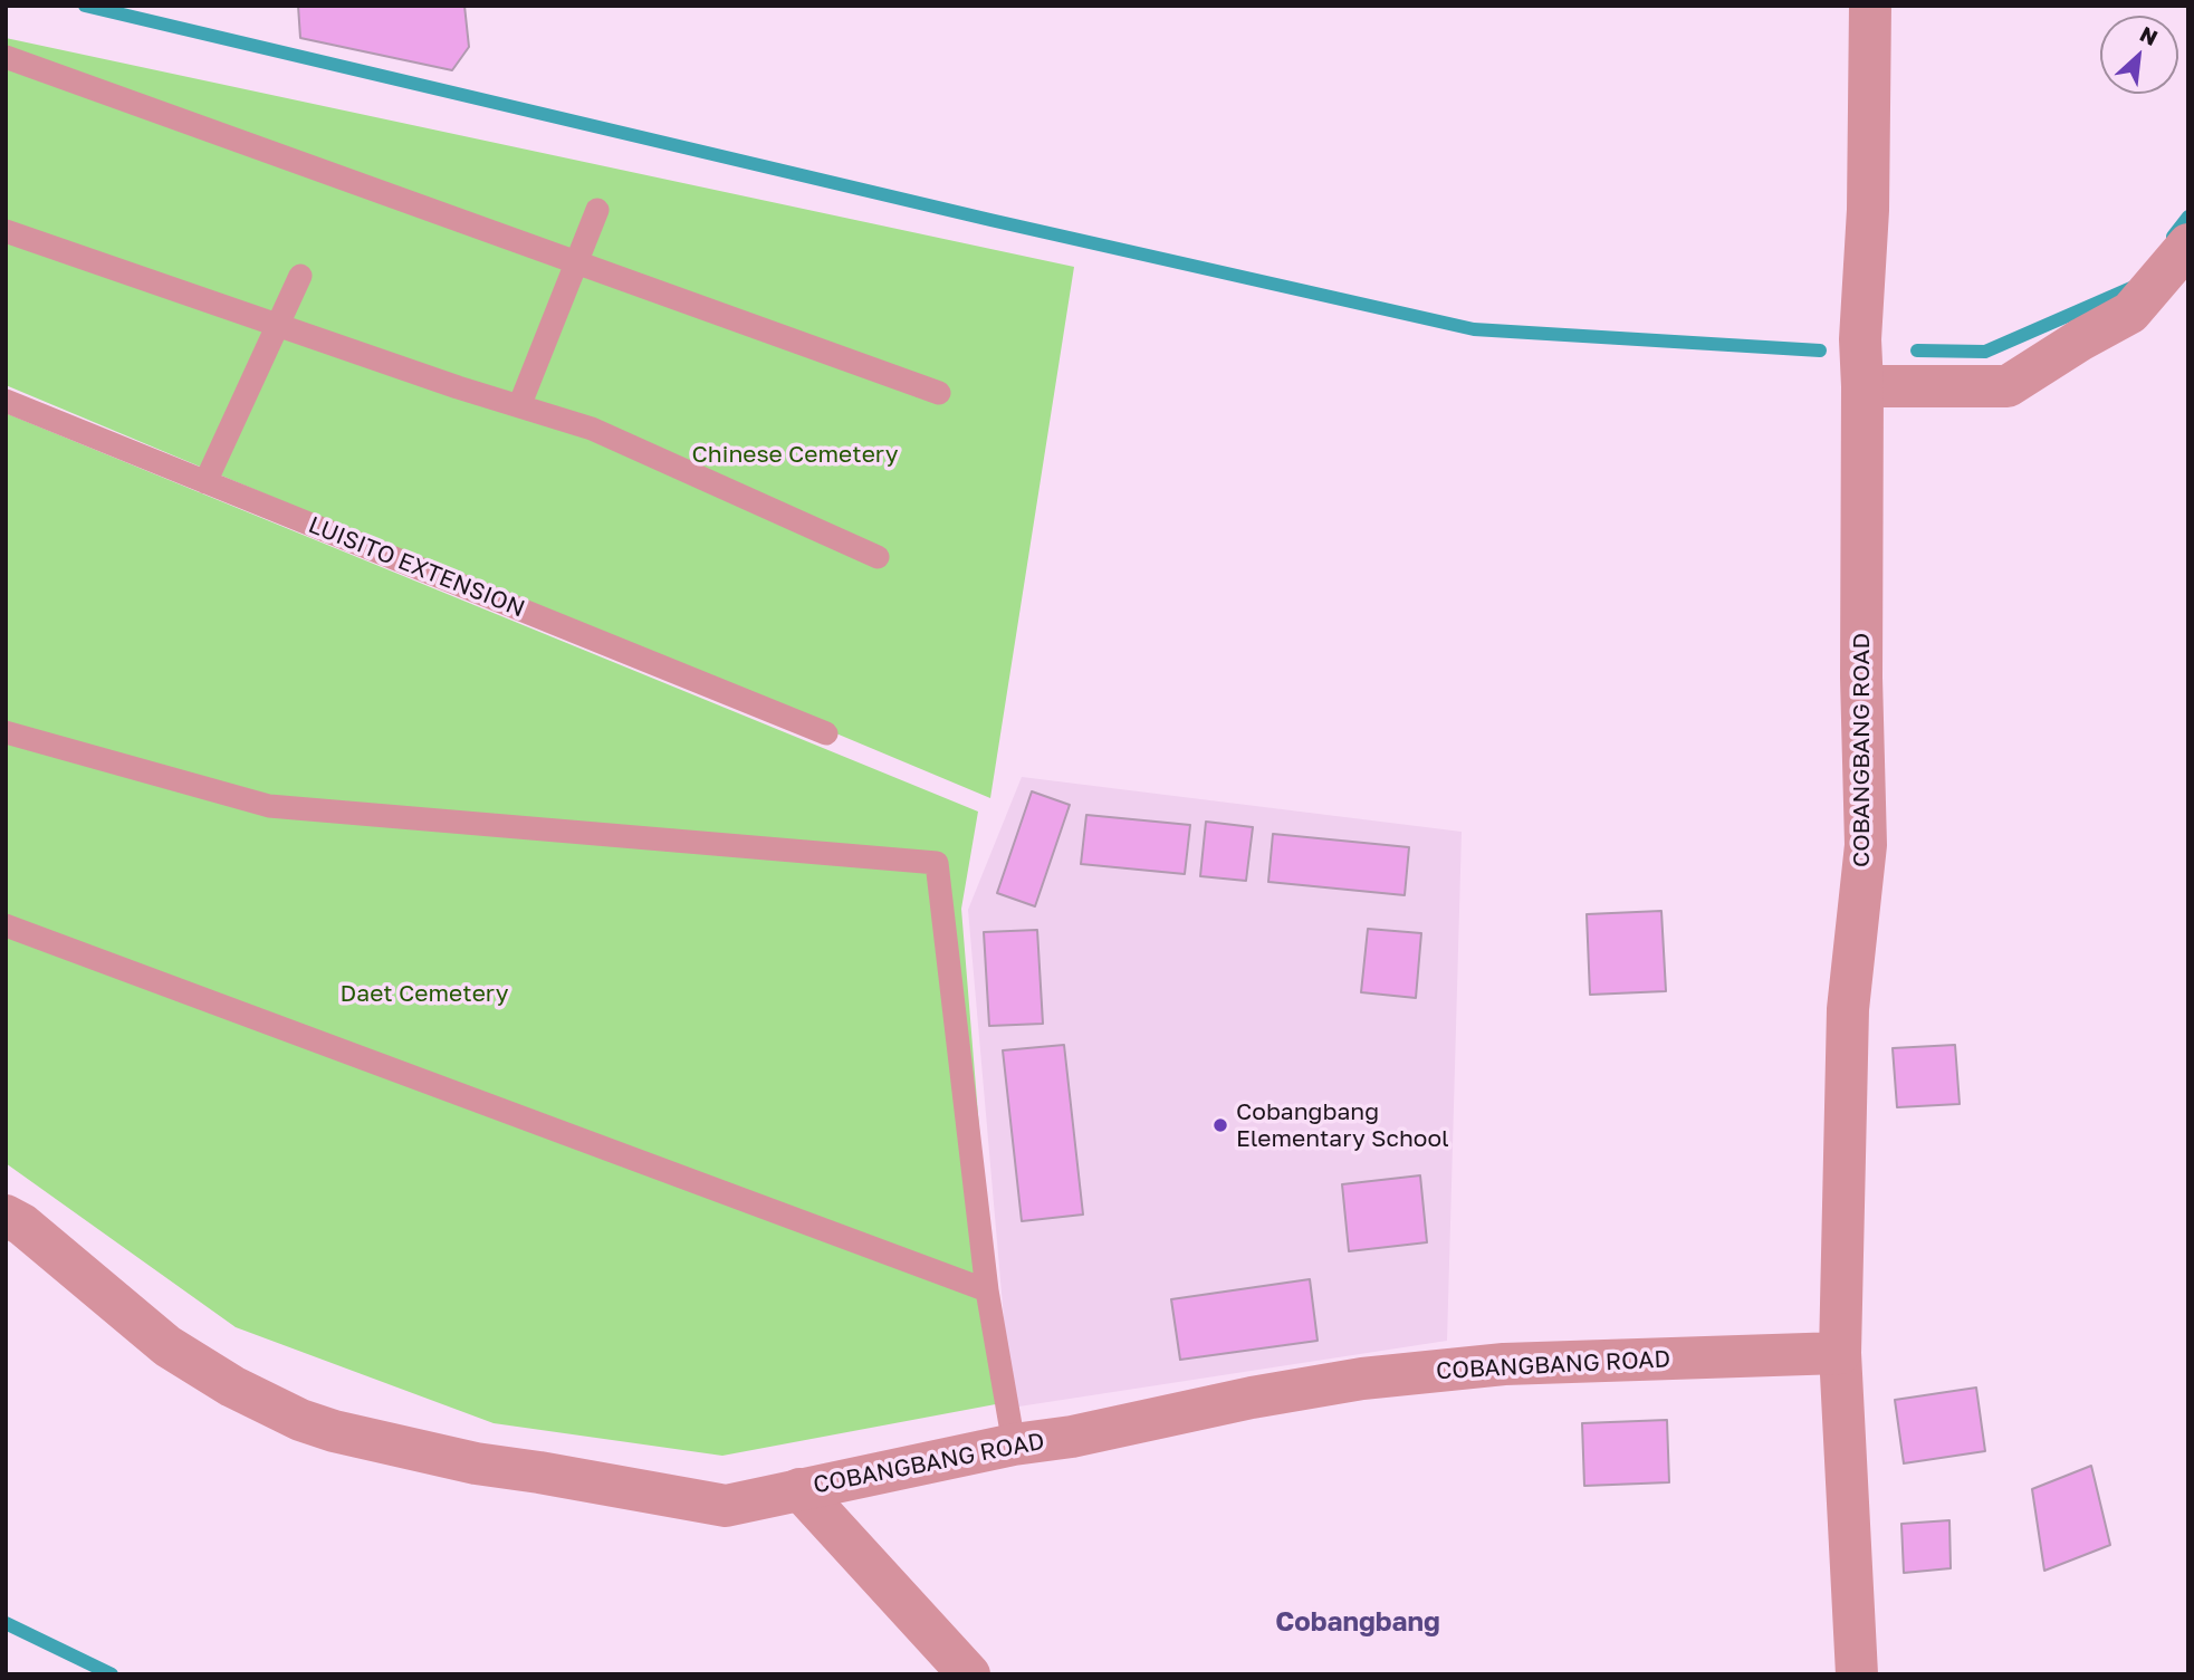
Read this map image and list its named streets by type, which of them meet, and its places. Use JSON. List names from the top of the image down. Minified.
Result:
{"streets":{"street":["COBANGBANG ROAD"],"lane":["LUISITO EXTENSION"]},"districts":["Cobangbang"],"parks":["Chinese Cemetery","Daet Cemetery"],"places":["Cobangbang Elementary School"],"north":"top right"}
